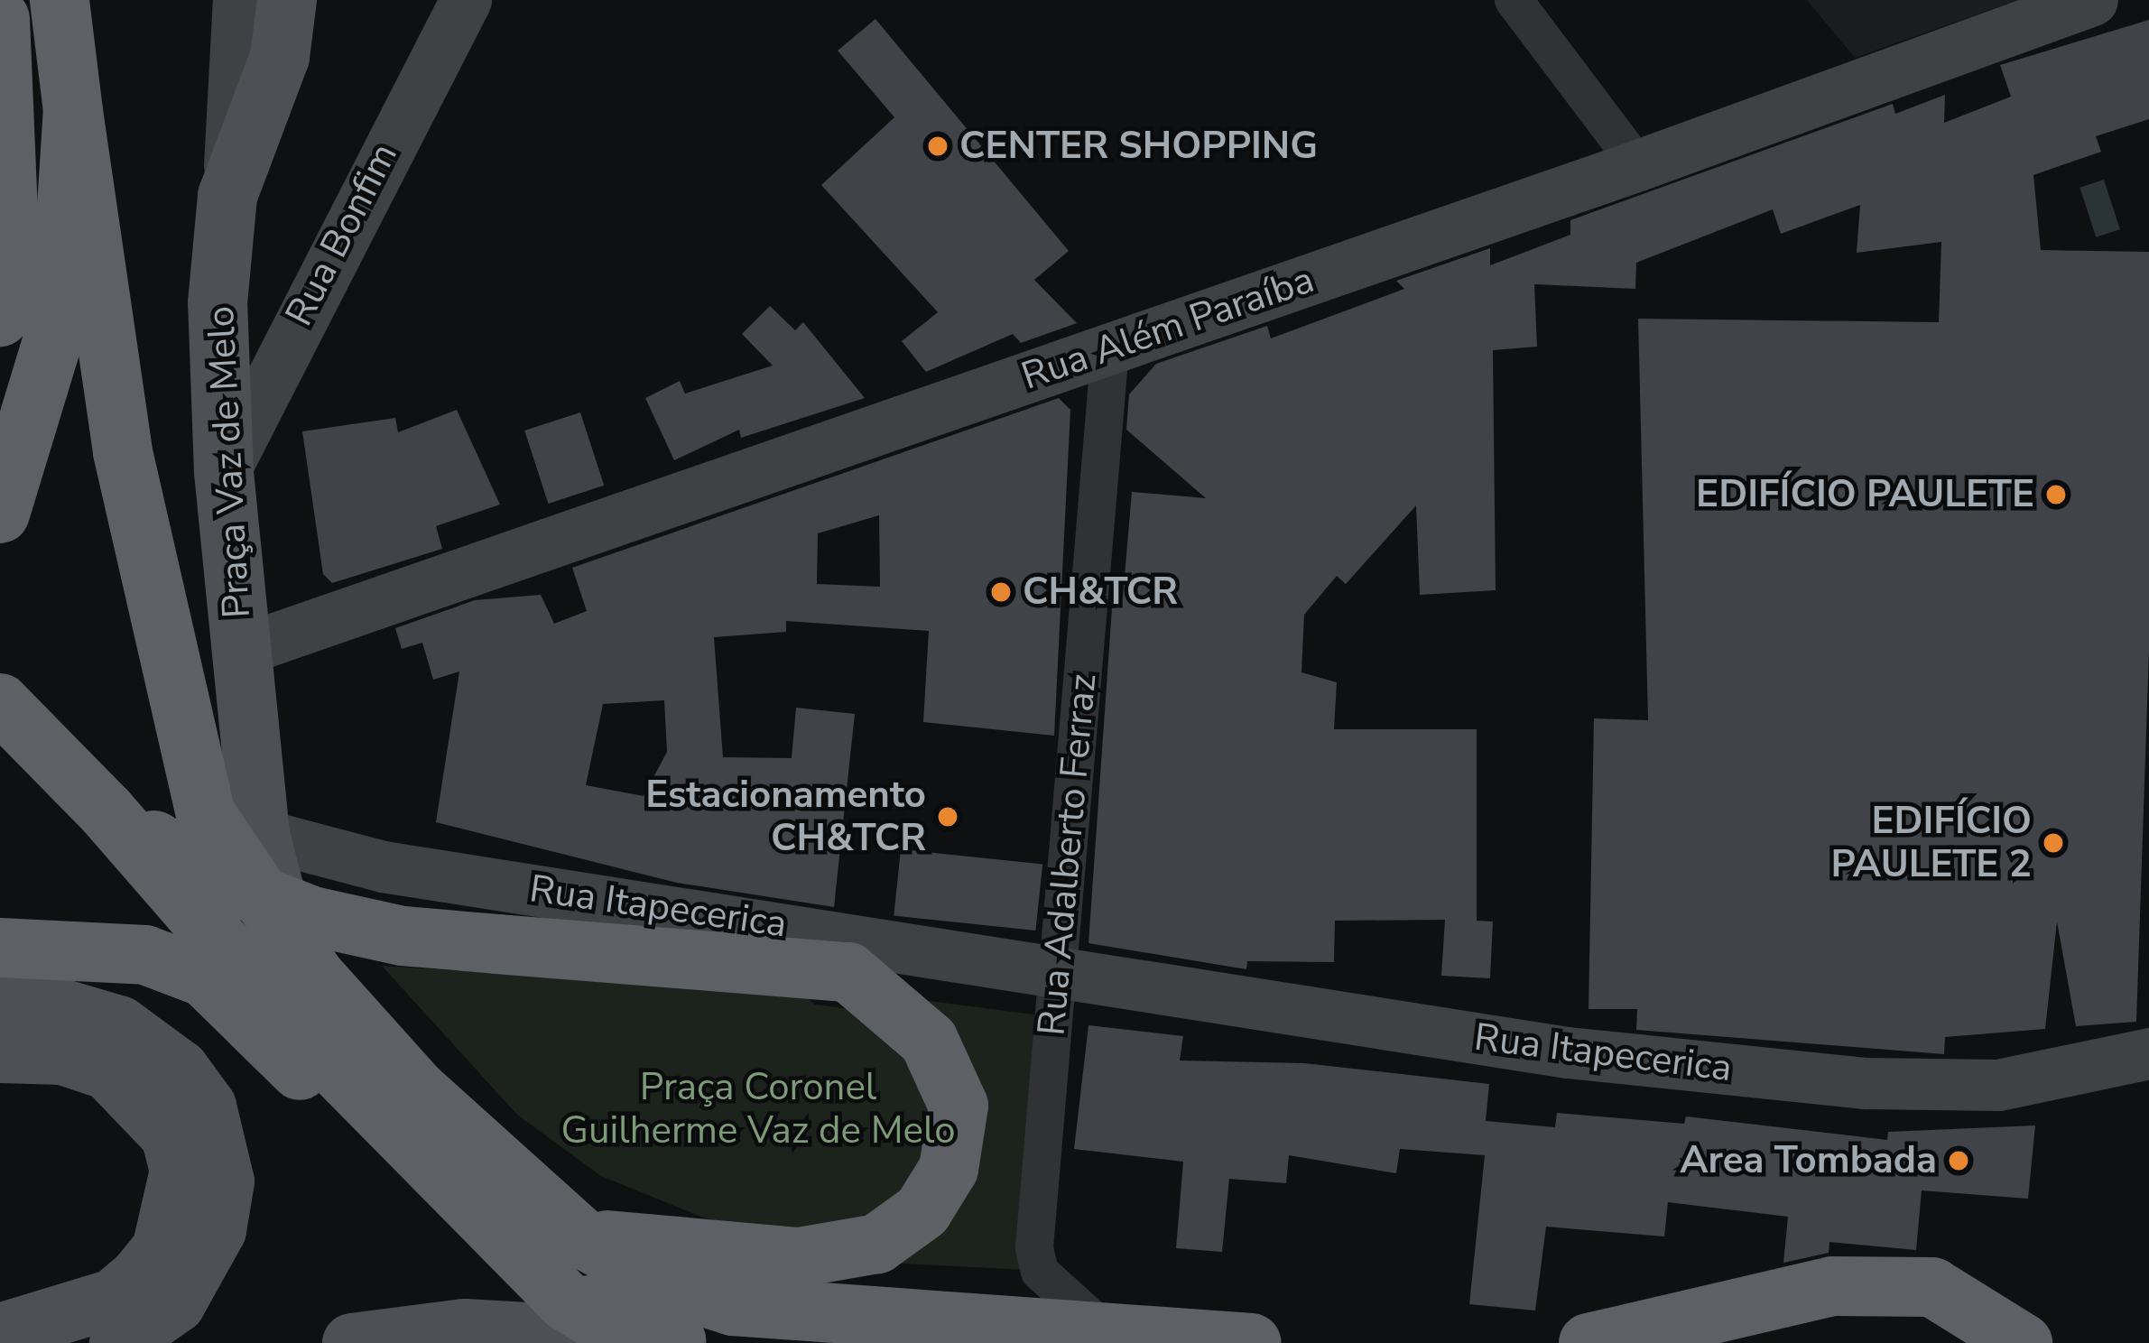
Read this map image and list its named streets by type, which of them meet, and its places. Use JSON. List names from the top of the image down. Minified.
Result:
{"streets":{"main road":["Praça Vaz de Melo"],"street":["Rua Bonfim","Rua Além Paraíba","Rua Adalberto Ferraz","Rua Itapecerica"]},"crossings":[["Rua Bonfim","Praça Vaz de Melo"],["Rua Além Paraíba","Praça Vaz de Melo"],["Rua Além Paraíba","Rua Adalberto Ferraz"],["Praça Vaz de Melo","Rua Itapecerica"],["Rua Adalberto Ferraz","Rua Itapecerica"]],"parks":["Praça Coronel Guilherme Vaz de Melo"],"places":["CENTER SHOPPING","EDIFÍCIO PAULETE","CH&TCR","Estacionamento CH&TCR","EDIFÍCIO PAULETE 2","Area Tombada"]}
